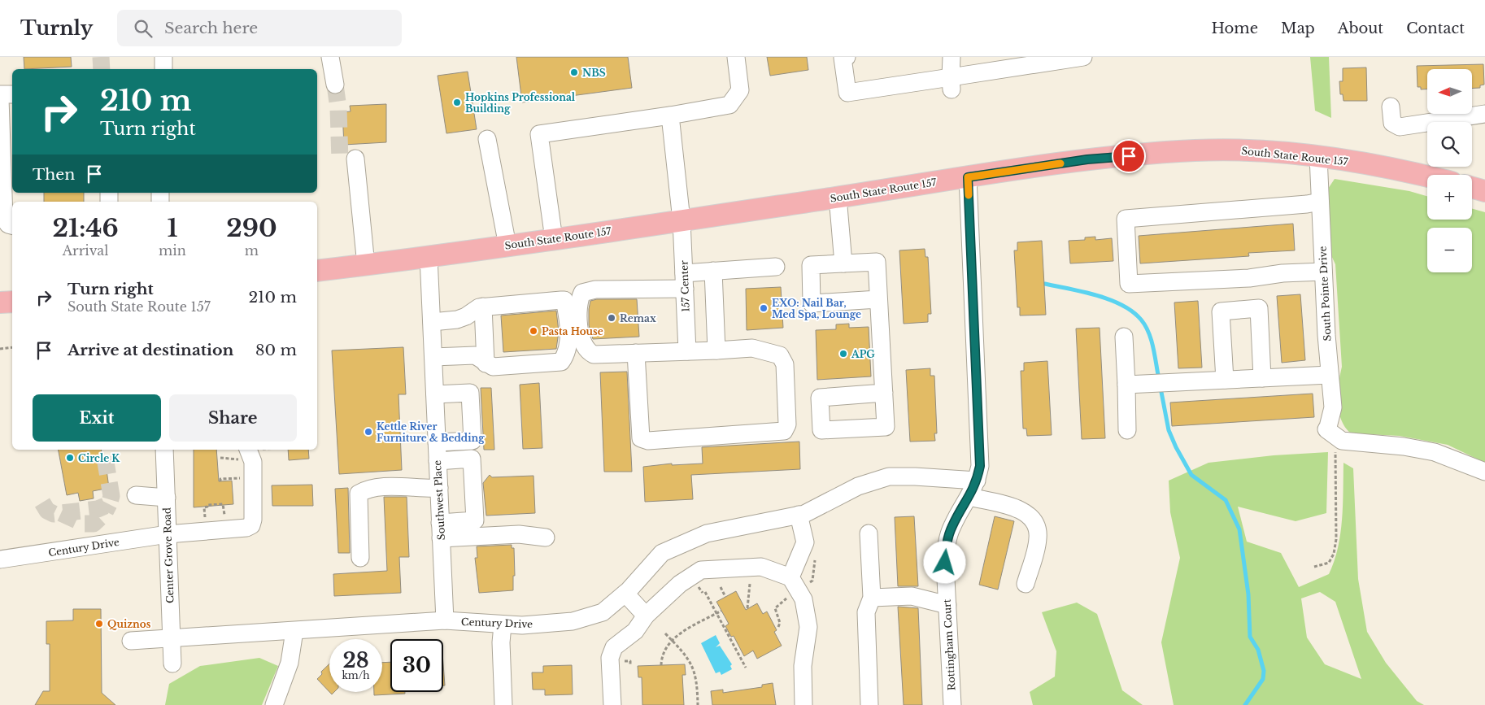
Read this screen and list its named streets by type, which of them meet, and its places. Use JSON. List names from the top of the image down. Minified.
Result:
{"streets":{"main road":["South State Route 157"],"street":["157 Center","South Pointe Drive","Southwest Place","Century Drive","Center Grove Road","Rottingham Court"]},"crossings":[["South State Route 157","157 Center"],["South State Route 157","South Pointe Drive"],["South State Route 157","Southwest Place"],["South State Route 157","Rottingham Court"],["Southwest Place","Century Drive"],["Century Drive","Center Grove Road"],["Century Drive","Rottingham Court"]],"places":["NBS","Hopkins Professional Building","EXO: Nail Bar, Med Spa, Lounge","Remax","Pasta House","APG","Kettle River Furniture & Bedding","Circle K","Quiznos"],"north":"left","page":{"header":"Turnly","search":"Search here","nav":["Home","Map","About","Contact"],"map_buttons":["+","−"],"turn":["210 m","Turn right"],"then":"Then","eta":["21:46","Arrival","1","min","290","m"],"list":[{"name":"Turn right","note":"South State Route 157","value":"210 m"},{"name":"Arrive at destination","value":"80 m"}],"buttons":["Exit","Share"],"speed":"28 km/h","limit":"30"}}
